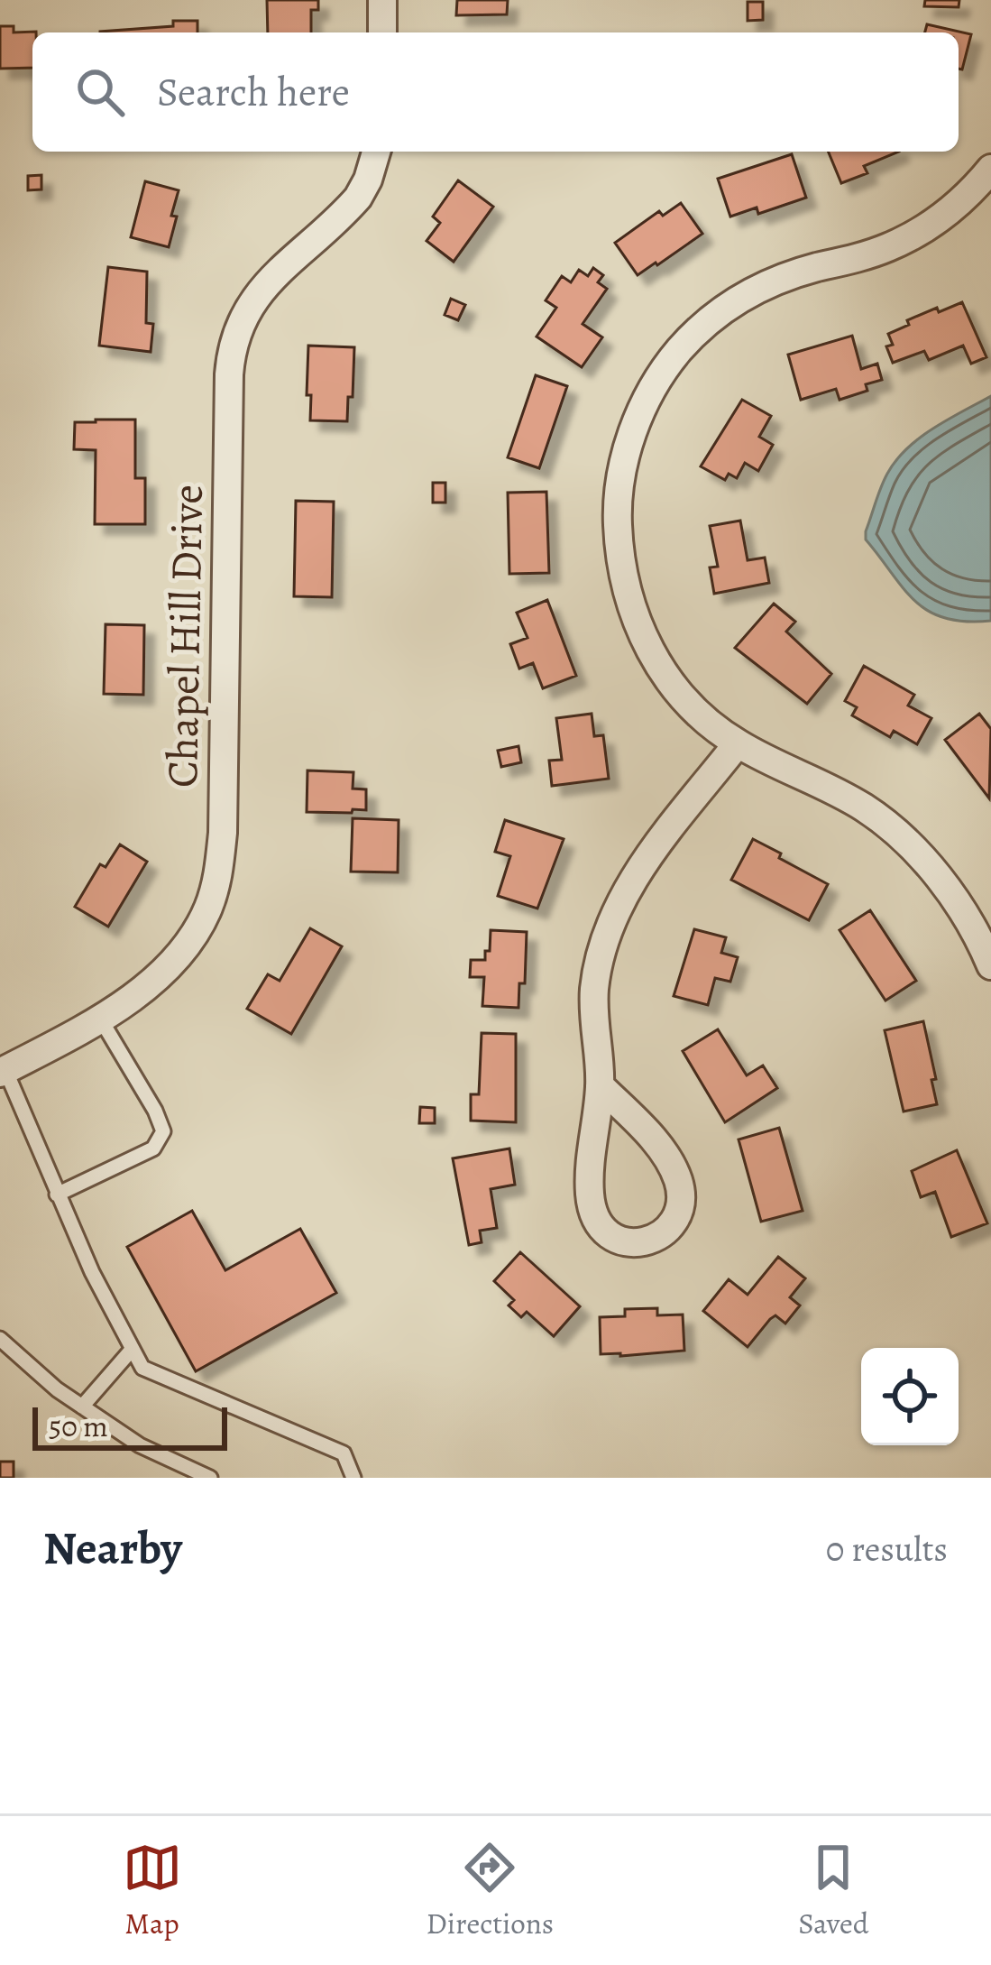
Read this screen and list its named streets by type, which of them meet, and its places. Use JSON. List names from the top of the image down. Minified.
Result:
{"streets":{"street":["Chapel Hill Drive"]},"scale_bar":"50 m","page":{"search":"Search here","scale":"50 m","heading":["Nearby","0 results"],"nav":["Map","Directions","Saved"]}}
